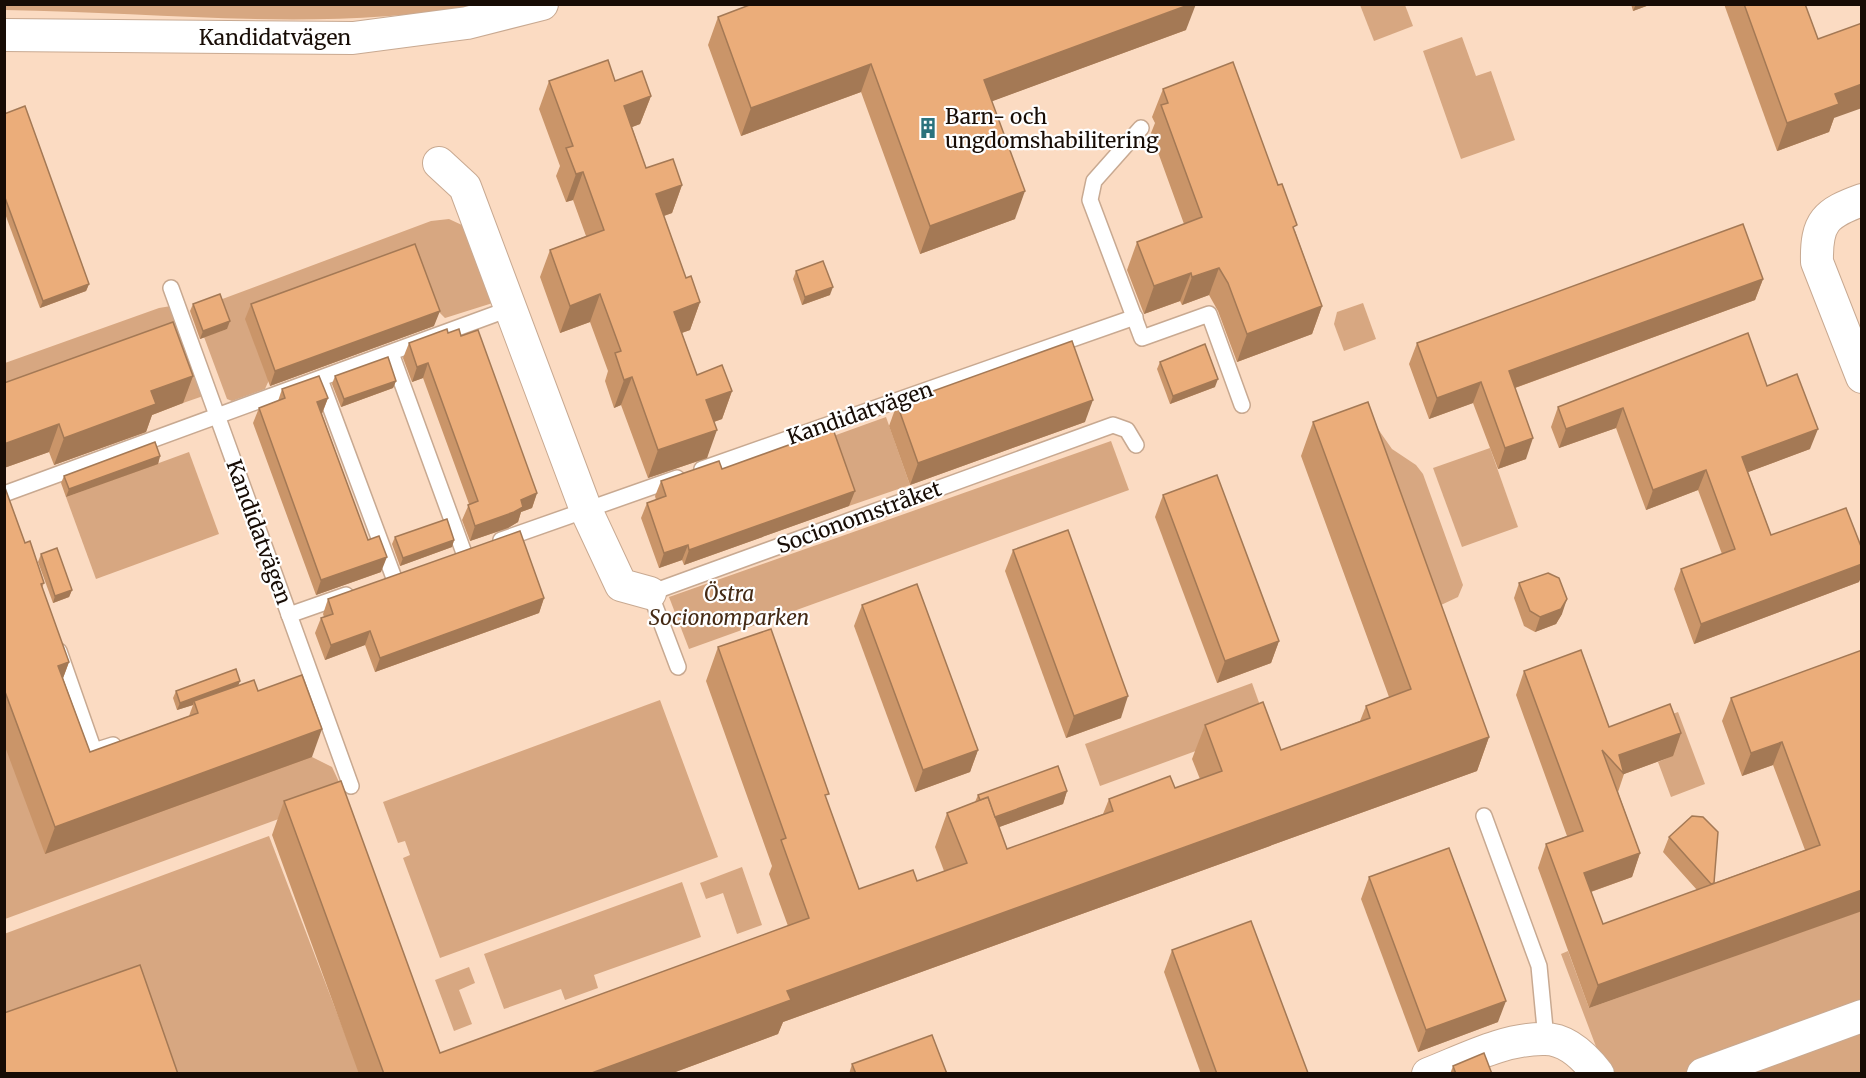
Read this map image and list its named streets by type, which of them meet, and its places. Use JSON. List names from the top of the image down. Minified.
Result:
{"streets":{"street":["Kandidatvägen"],"lane":["Socionomstråket"]},"parks":["Östra Socionomparken"],"places":{"building":["Barn- och ungdomshabilitering"]}}
